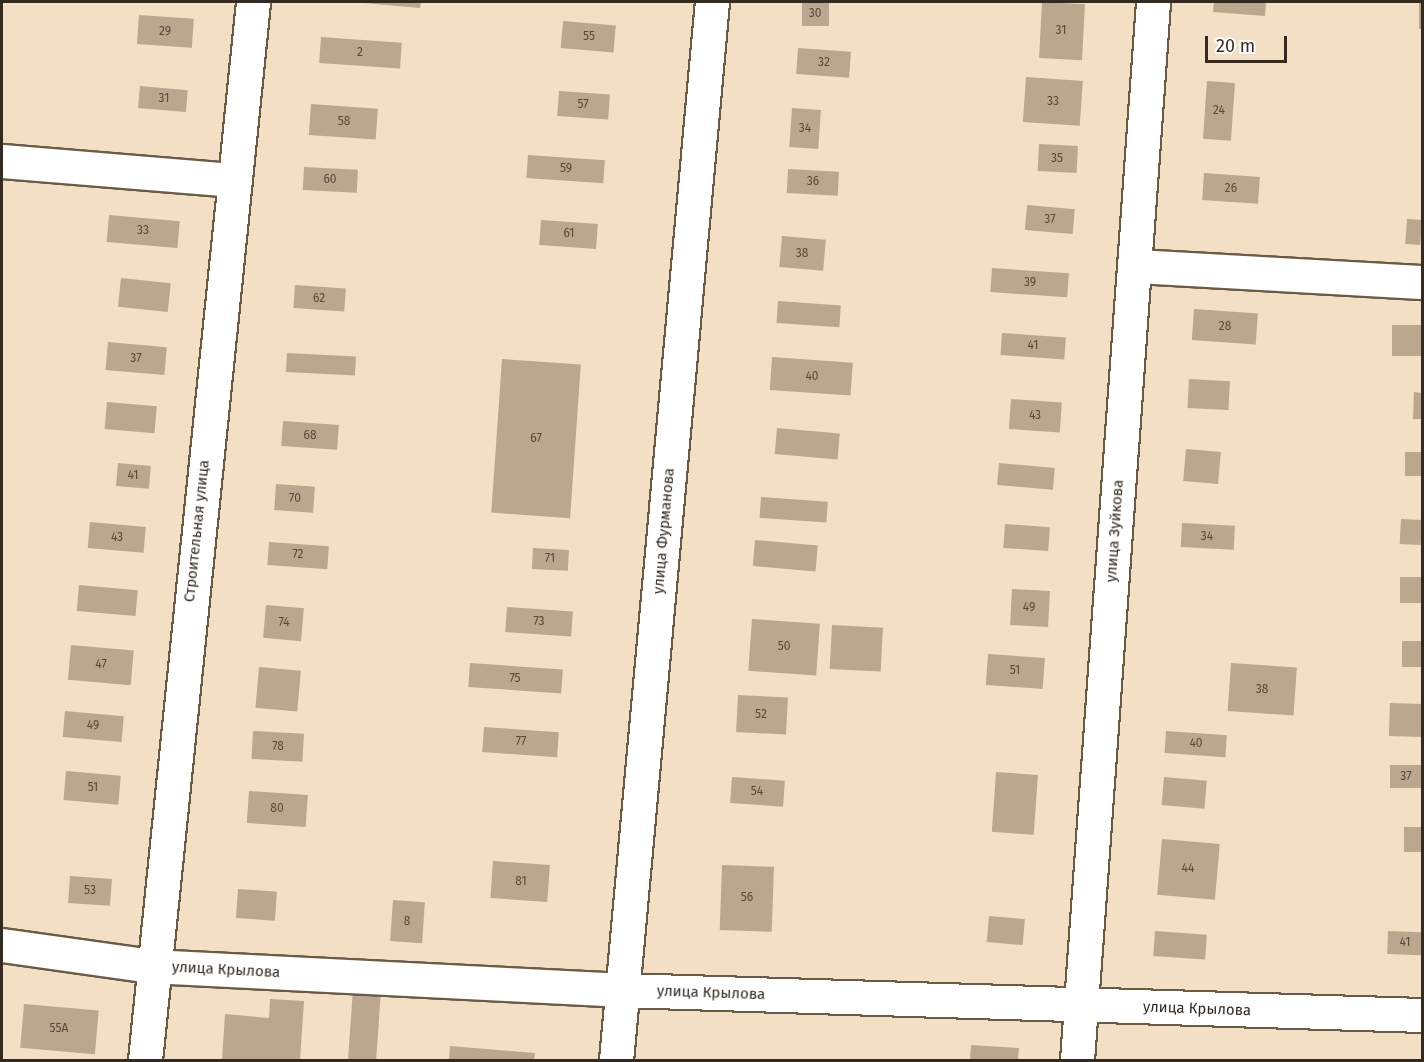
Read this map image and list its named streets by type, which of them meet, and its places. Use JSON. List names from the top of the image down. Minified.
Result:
{"streets":{"street":["Строительная улица","улица Фурманова","улица Зуйкова","улица Крылова"]},"crossings":[["Строительная улица","улица Крылова"],["улица Фурманова","улица Крылова"],["улица Зуйкова","улица Крылова"]],"house_numbers":["30","31","29","55","2","32","31","33","57","24","58","34","35","59","60","36","26","37","33","61","38","39","62","28","41","37","40","43","68","67","41","70","34","43","72","71","49","73","74","50","47","51","75","38","52","49","77","40","78","37","51","54","80","44","81","53","56","8","41","55А"],"scale_bar":"20 m"}
